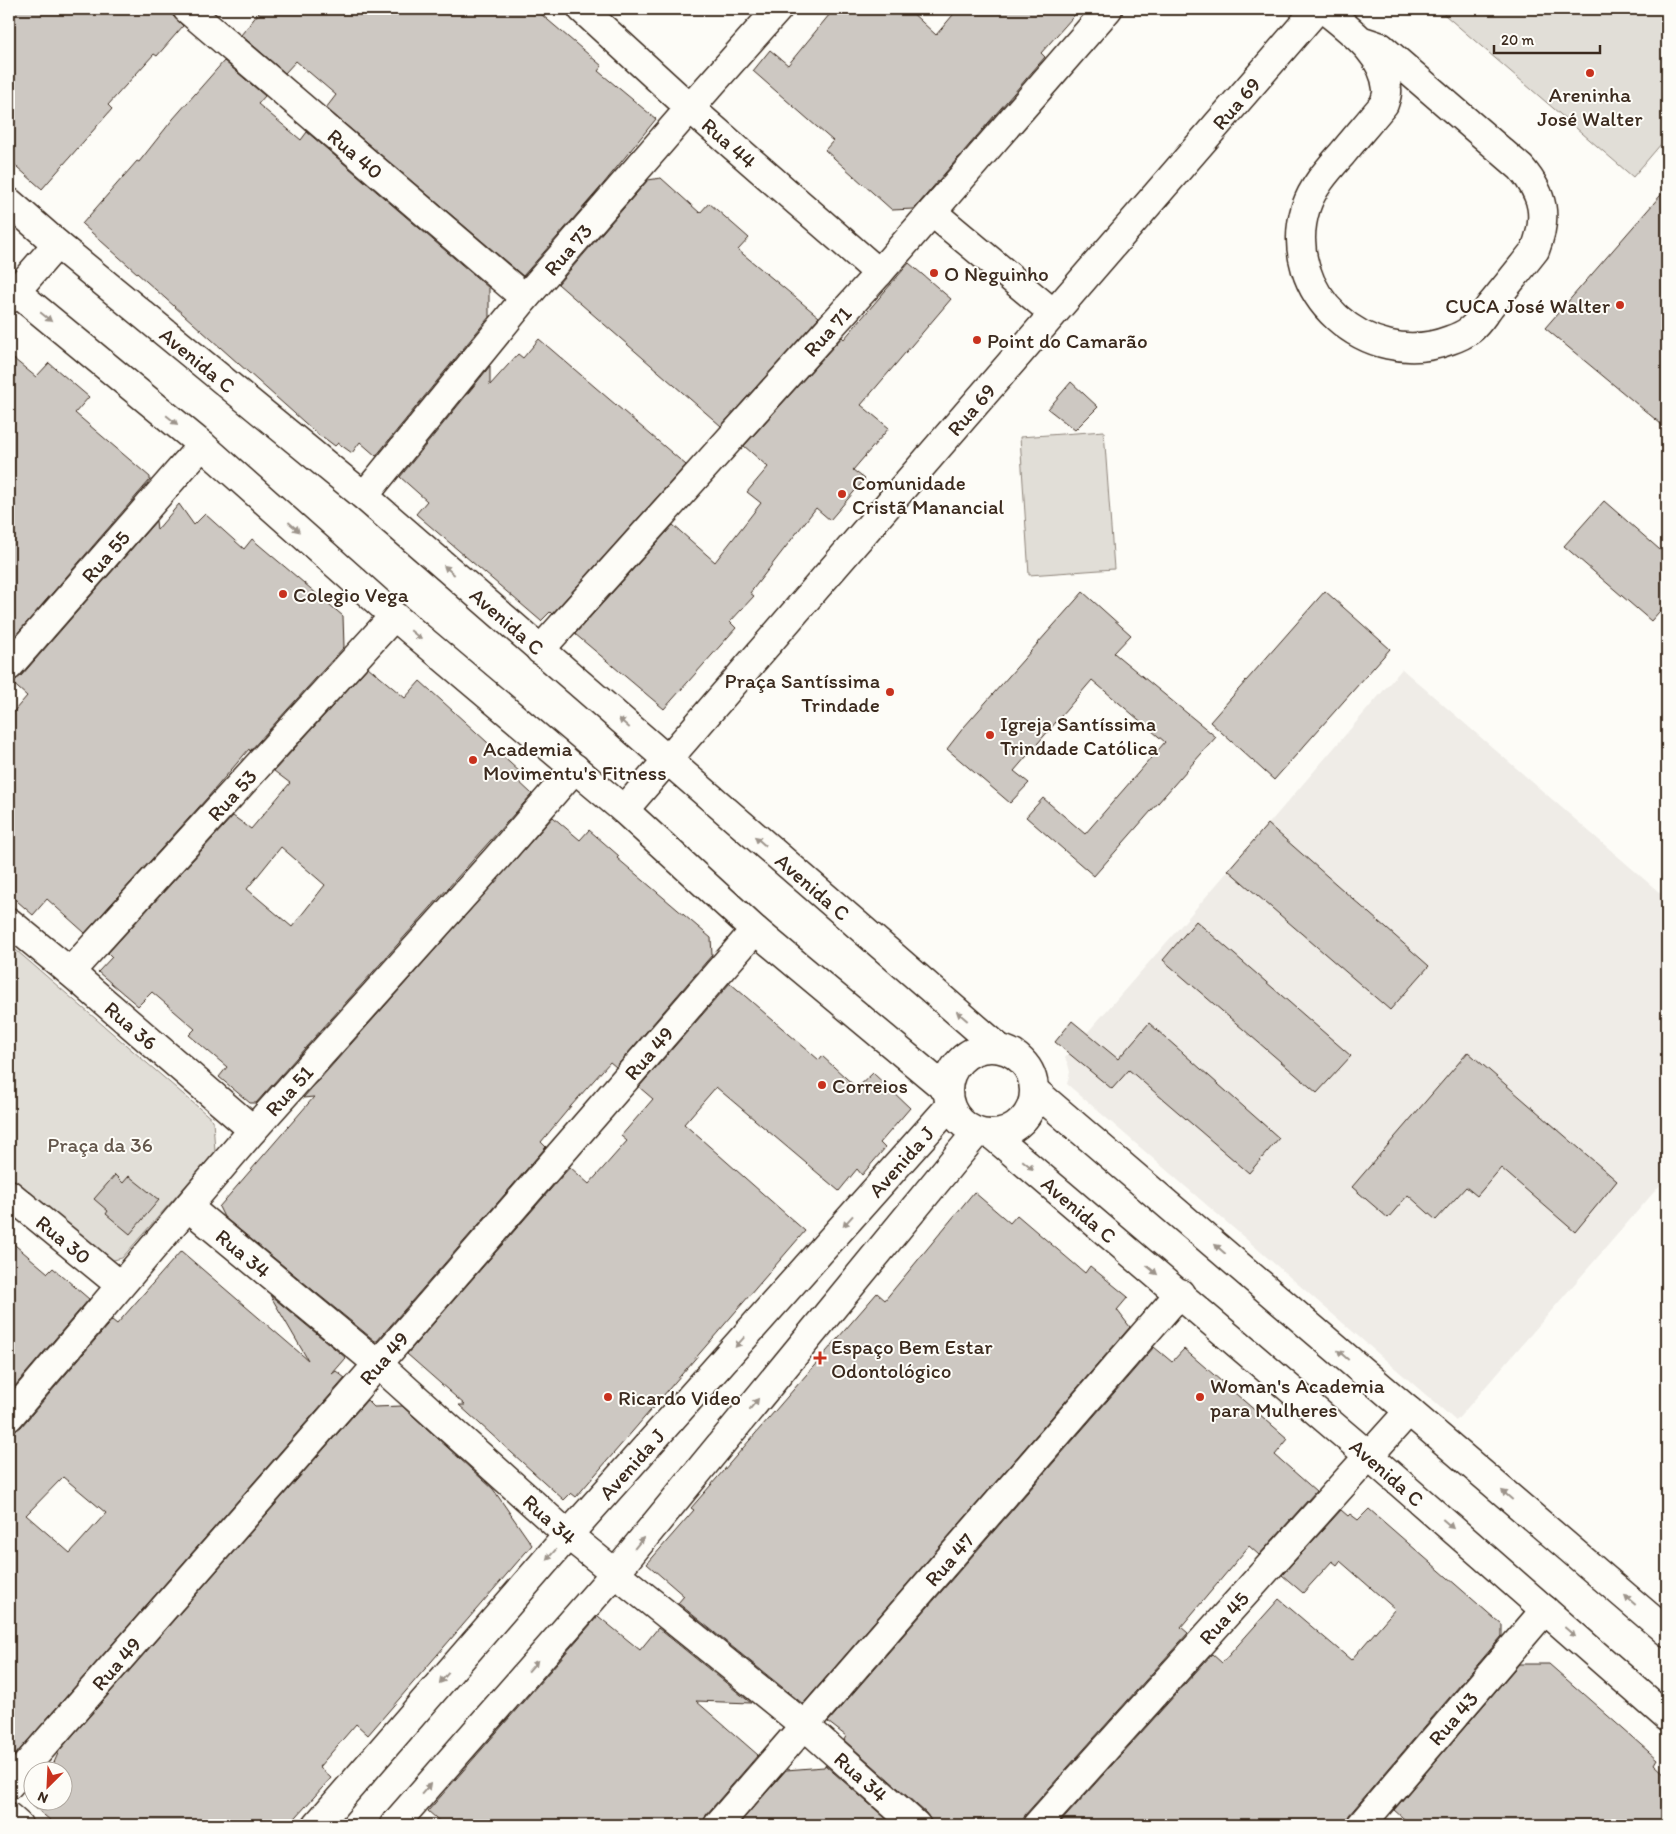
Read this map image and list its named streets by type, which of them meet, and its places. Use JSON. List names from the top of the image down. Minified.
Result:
{"streets":{"street":["Rua 69","Rua 44","Rua 40","Rua 73","Rua 71","Avenida C","Rua 55","Rua 53","Rua 36","Rua 49","Rua 51","Avenida J","Rua 30","Rua 34","Rua 47","Rua 45","Rua 43"]},"crossings":[["Rua 69","Avenida C"],["Rua 44","Rua 73"],["Rua 44","Rua 71"],["Rua 40","Rua 73"],["Rua 73","Avenida C"],["Rua 71","Avenida C"],["Avenida C","Avenida J"],["Avenida C","Rua 47"],["Avenida C","Rua 45"],["Avenida C","Rua 43"],["Rua 53","Rua 36"],["Rua 36","Rua 51"],["Rua 49","Rua 34"],["Rua 51","Rua 30"],["Rua 51","Rua 34"],["Avenida J","Rua 34"],["Rua 34","Rua 47"]],"parks":["Praça da 36"],"places":{"other":["Areninha José Walter","O Neguinho","CUCA José Walter","Point do Camarão","Comunidade Cristã Manancial","Colegio Vega","Praça Santíssima Trindade","Igreja Santíssima Trindade Católica","Academia Movimentu's Fitness","Correios","Ricardo Video","Woman's Academia para Mulheres"],"health":["Espaço Bem Estar Odontológico"]},"scale_bar":"20 m","north":"bottom left"}
